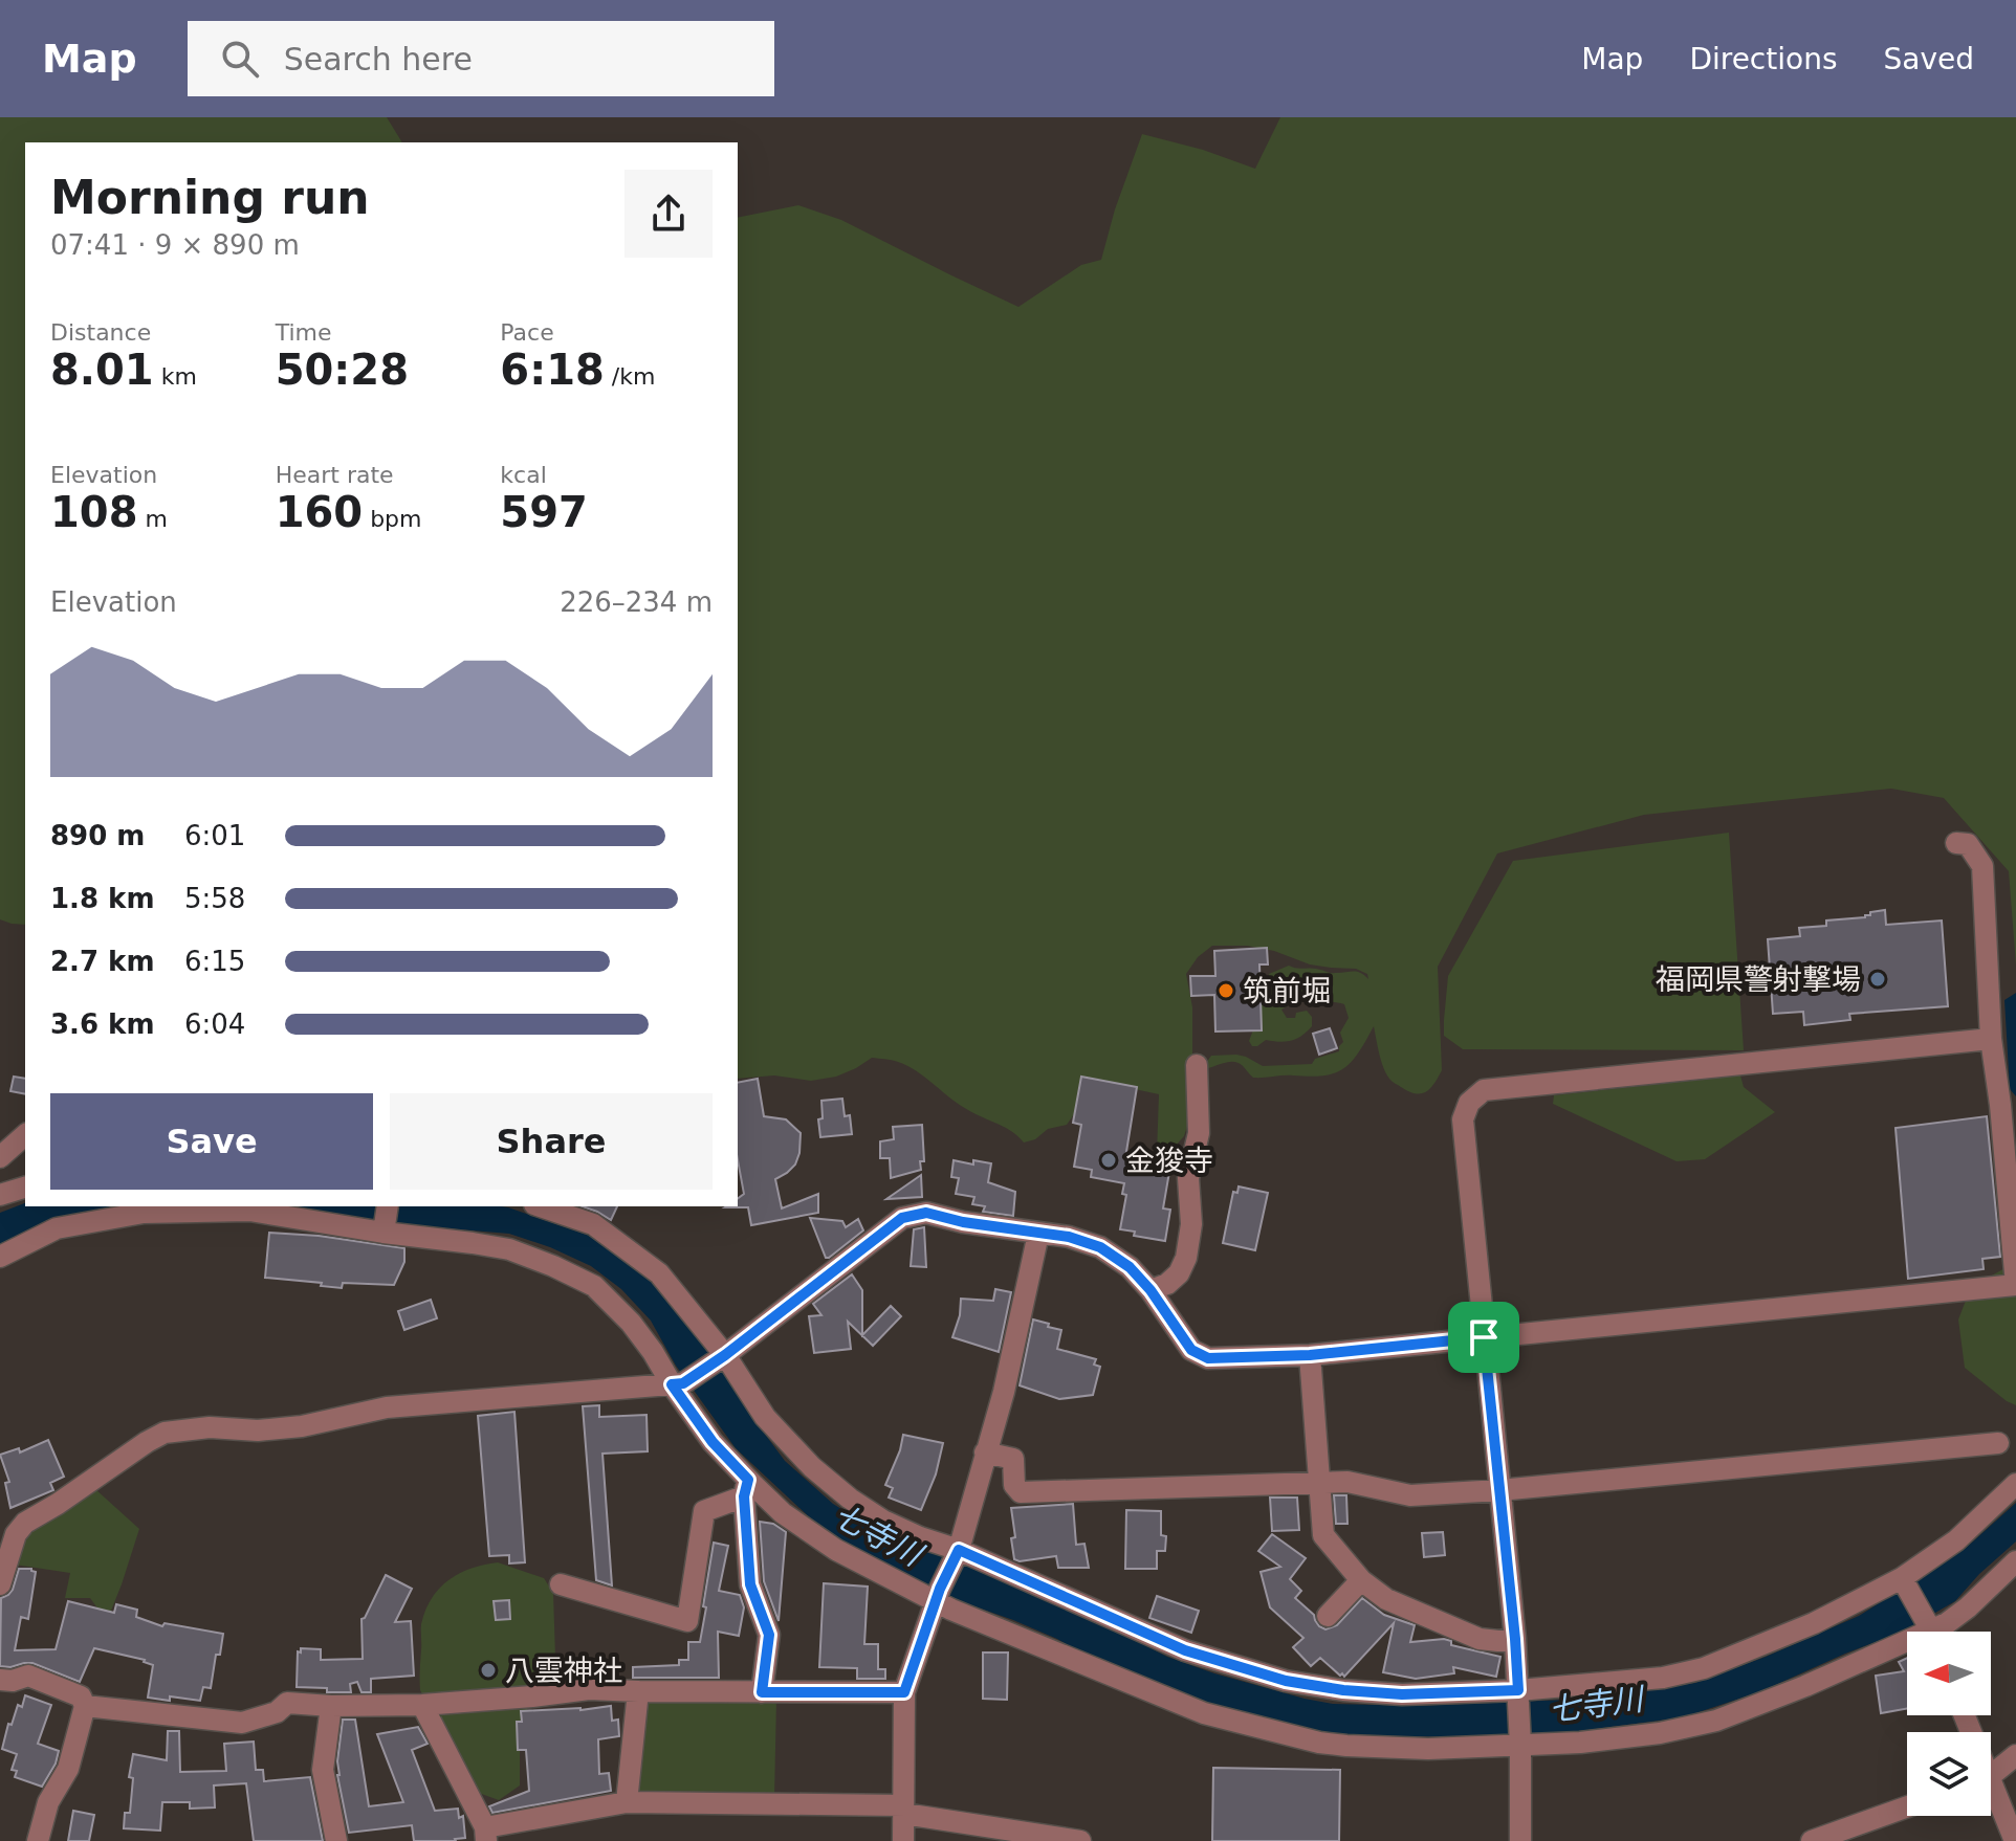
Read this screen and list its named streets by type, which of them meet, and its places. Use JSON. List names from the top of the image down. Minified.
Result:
{"water":["七寺川"],"places":["福岡県警射撃場","筑前堀","金狻寺","八雲神社"],"north":"left","page":{"header":"Map","search":"Search here","nav":["Map","Directions","Saved"],"heading":["Morning run","07:41 · 9 × 890 m"],"stats":[["Distance","8.01 km"],["Time","50:28"],["Pace","6:18 /km"],["Elevation","108 m"],["Heart rate","160 bpm"],["kcal","597"]],"chart":["Elevation","226–234 m"],"list":[{"name":"890 m","note":"6:01"},{"name":"1.8 km","note":"5:58"},{"name":"2.7 km","note":"6:15"},{"name":"3.6 km","note":"6:04"}],"buttons":["Save","Share"]}}
